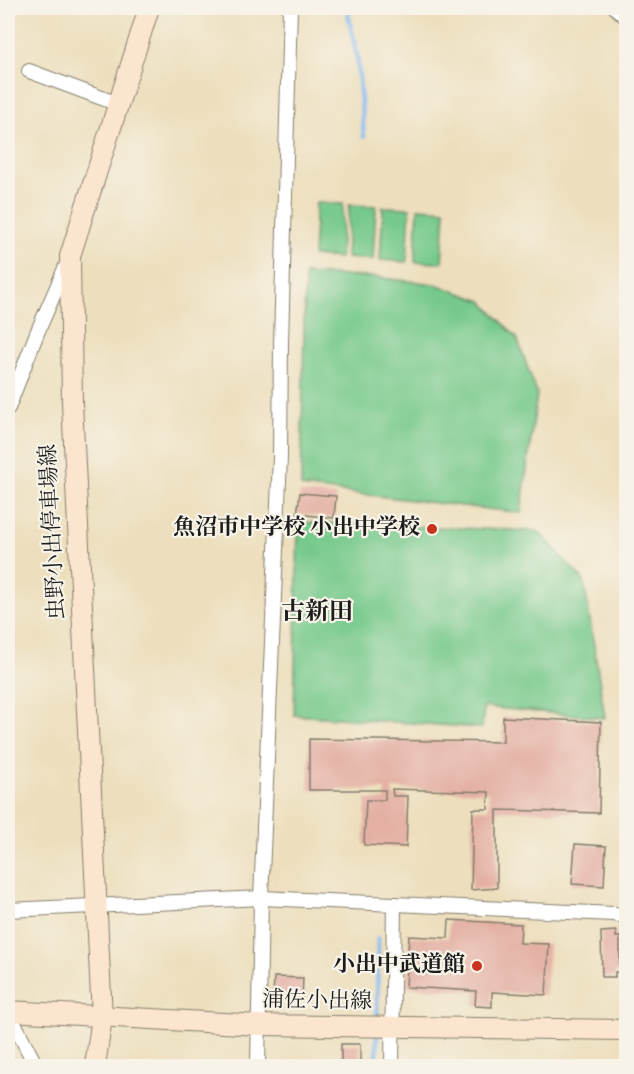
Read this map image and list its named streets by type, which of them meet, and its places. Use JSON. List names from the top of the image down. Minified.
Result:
{"streets":{"main road":["虫野小出停車場線","浦佐小出線"]},"crossings":[["虫野小出停車場線","浦佐小出線"]],"districts":["古新田"],"places":["魚沼市中学校 小出中学校","小出中武道館"]}
